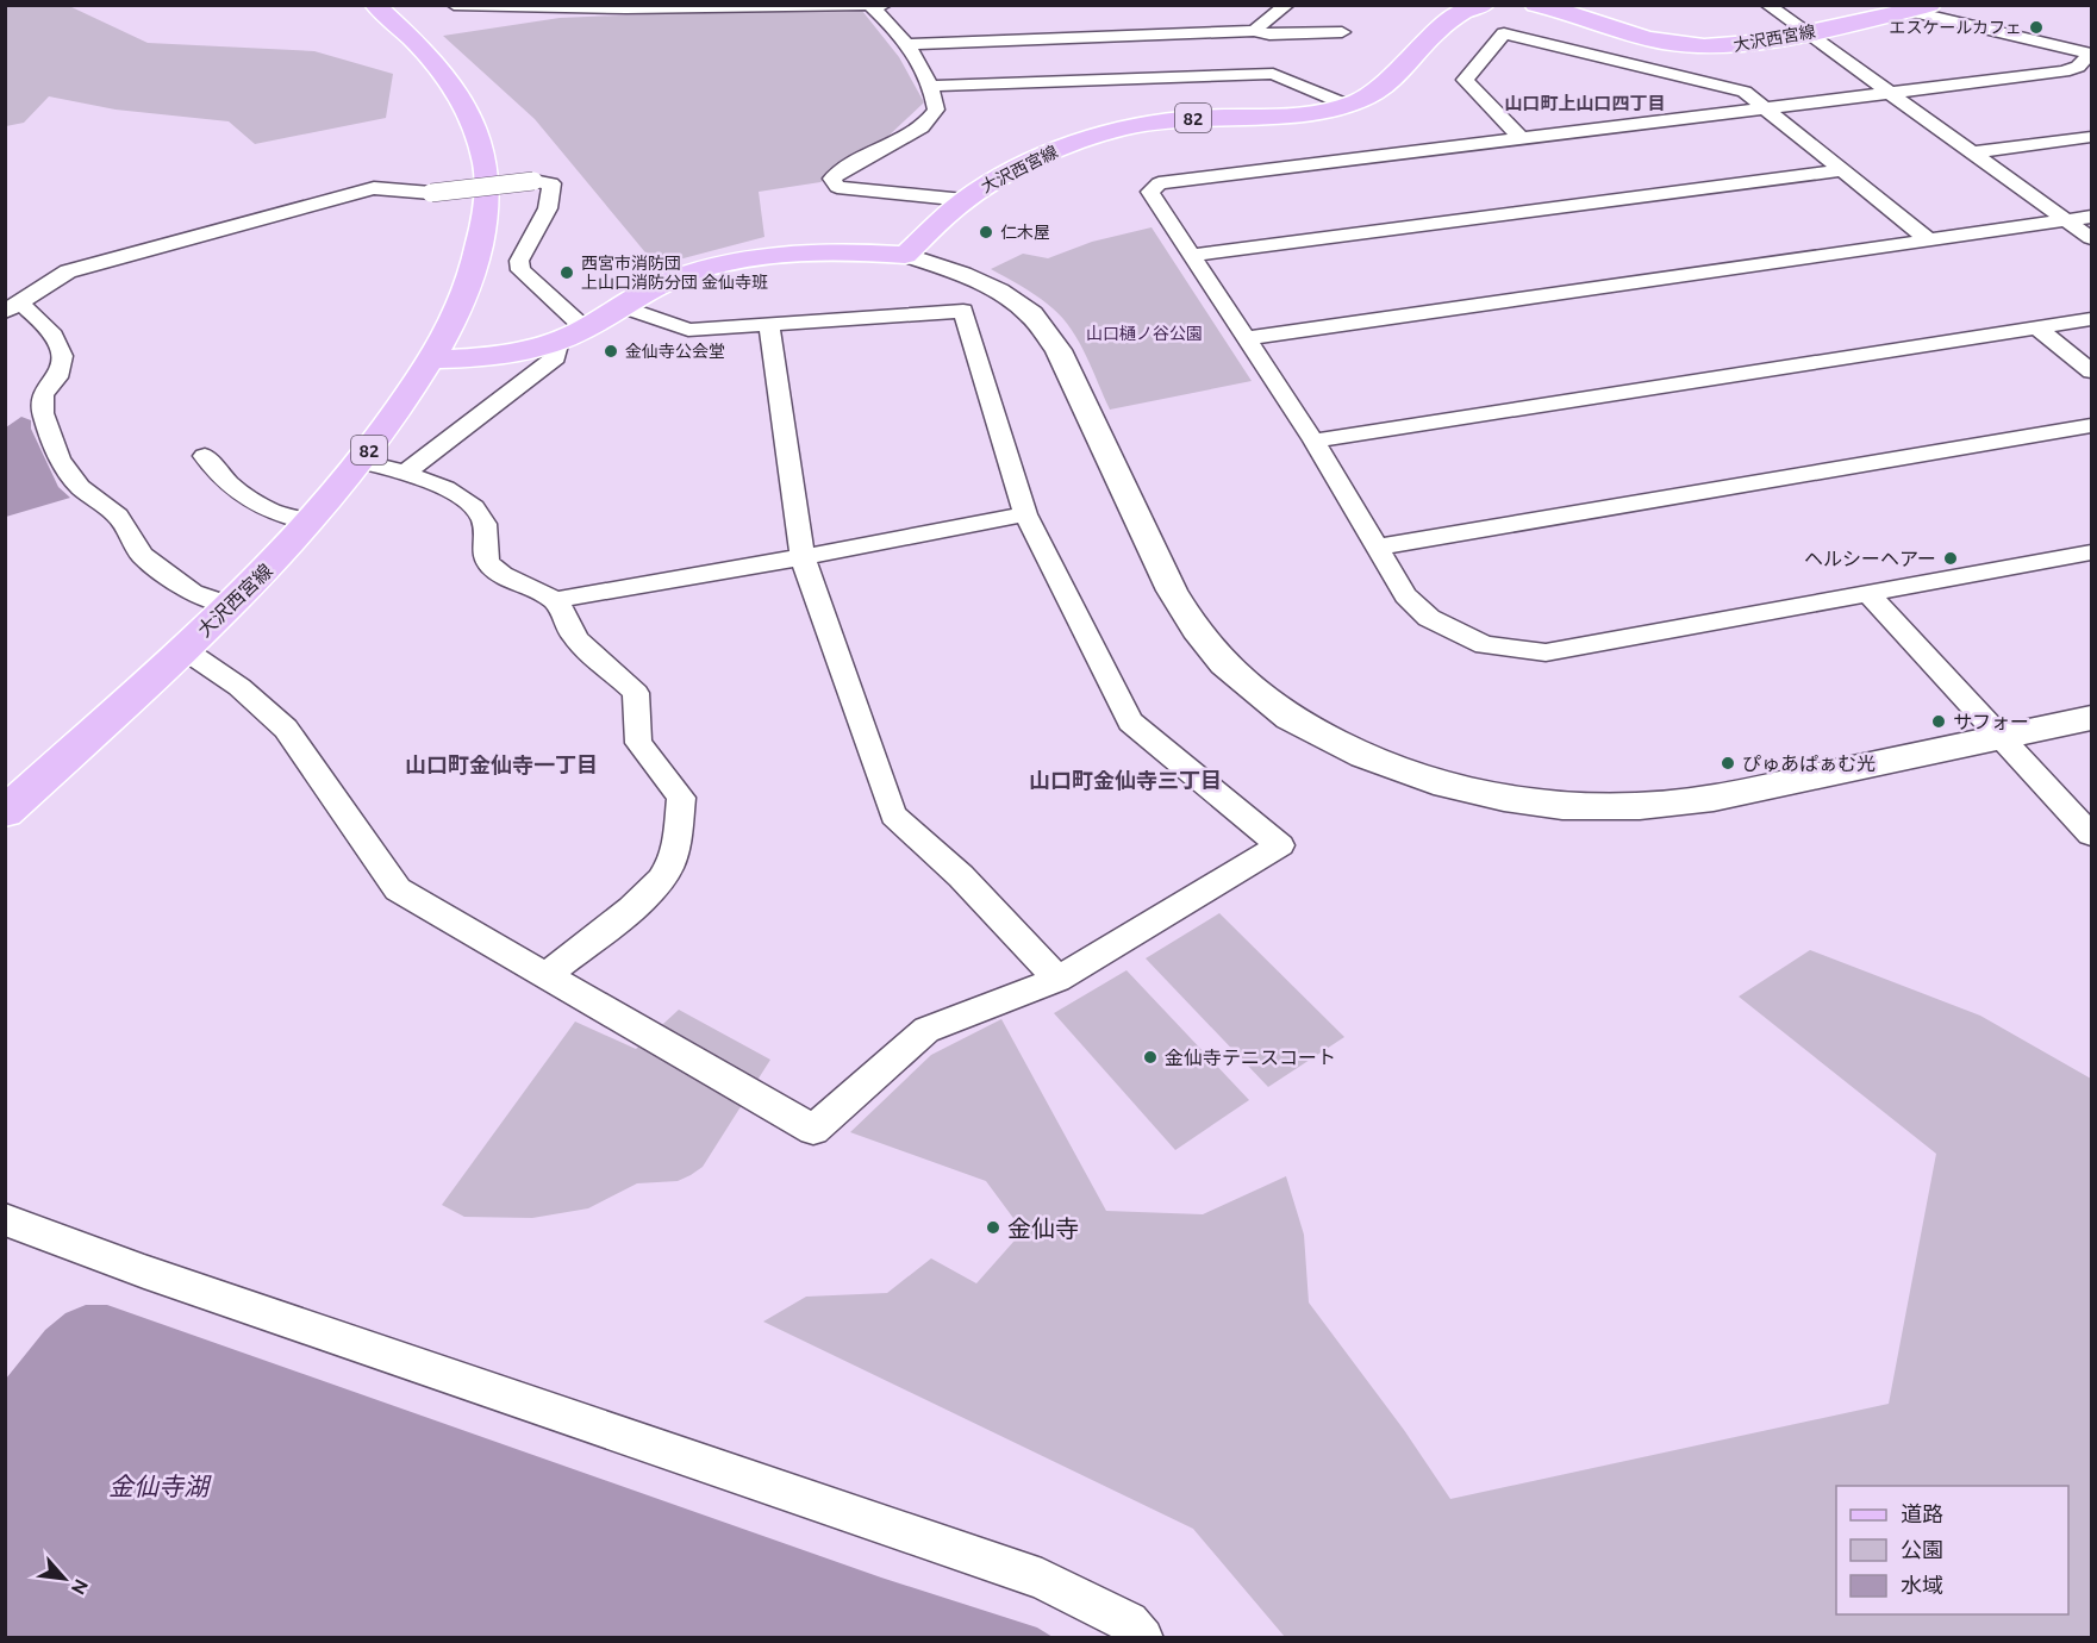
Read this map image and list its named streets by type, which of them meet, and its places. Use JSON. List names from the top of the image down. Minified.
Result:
{"streets":{"main road":["大沢西宮線","82"]},"districts":["山口町上山口四丁目","山口町金仙寺一丁目","山口町金仙寺三丁目"],"water":["金仙寺湖"],"parks":["山口樋ノ谷公園"],"places":["エスケールカフェ","仁木屋","西宮市消防団 上山口消防分団 金仙寺班","金仙寺公会堂","ヘルシーヘアー","サフォー","ぴゅあぱぁむ光","金仙寺テニスコート","金仙寺"],"legend":["道路","公園","水域"],"north":"bottom right"}
